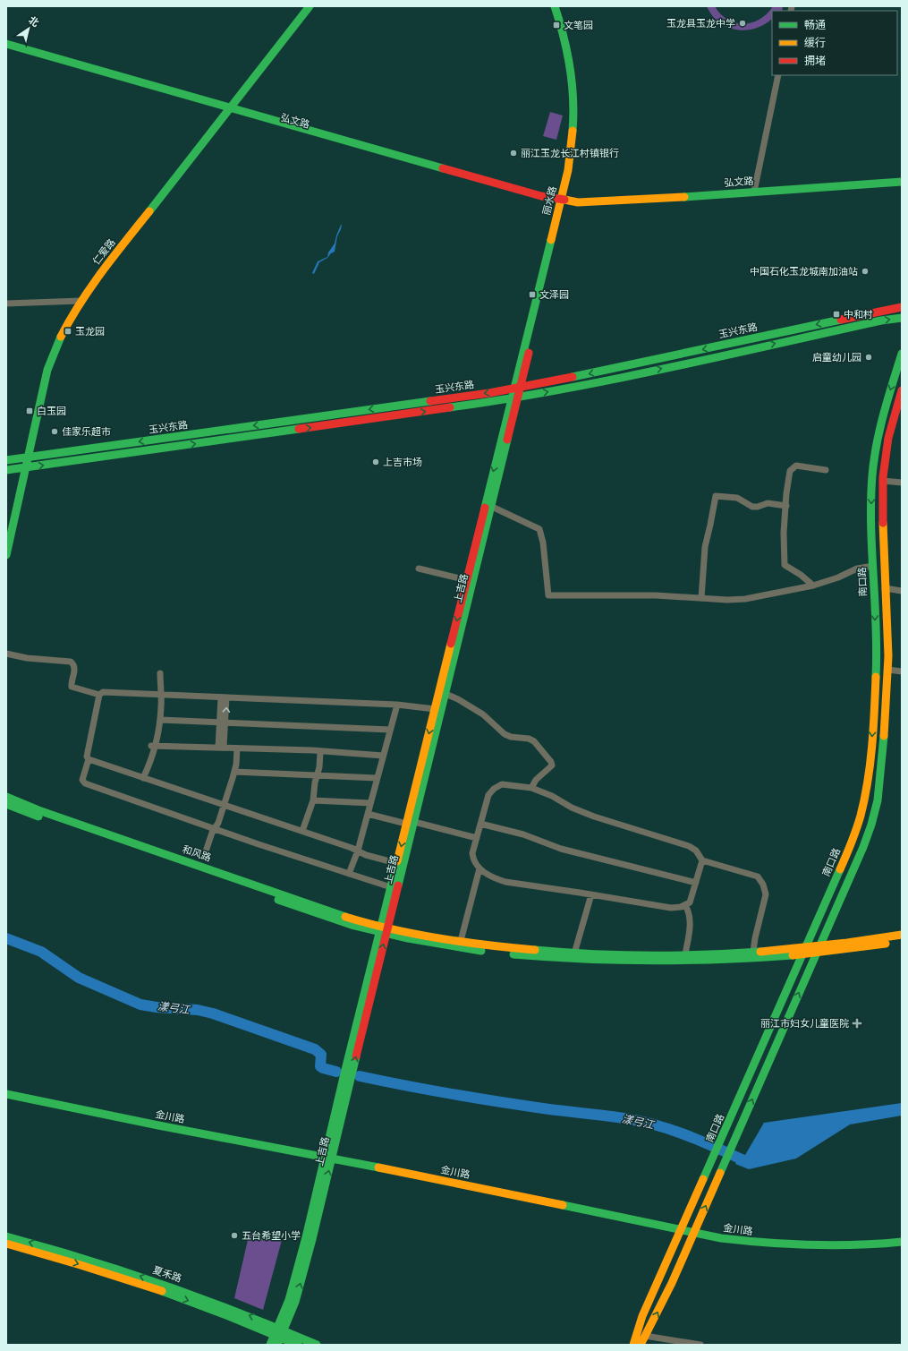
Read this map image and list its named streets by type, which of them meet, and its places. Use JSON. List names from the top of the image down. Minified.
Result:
{"streets":{"main road":["弘文路","丽水路","仁爱路","玉兴东路","南口路","上吉路","和风路","金川路","夏禾路"]},"crossings":[["弘文路","丽水路"],["弘文路","仁爱路"],["丽水路","玉兴东路"],["丽水路","上吉路"],["仁爱路","玉兴东路"],["玉兴东路","上吉路"],["南口路","金川路"],["上吉路","和风路"],["上吉路","金川路"],["上吉路","夏禾路"]],"water":["漾弓江"],"places":{"other":["玉龙县玉龙中学","丽江玉龙长江村镇银行","中国石化玉龙城南加油站","启童幼儿园","佳家乐超市","上吉市场","五台希望小学"],"transit":["文笔园","文泽园","中和村","玉龙园","白玉园"],"health":["丽江市妇女儿童医院"]},"legend":["畅通","缓行","拥堵"],"north":"top right"}
